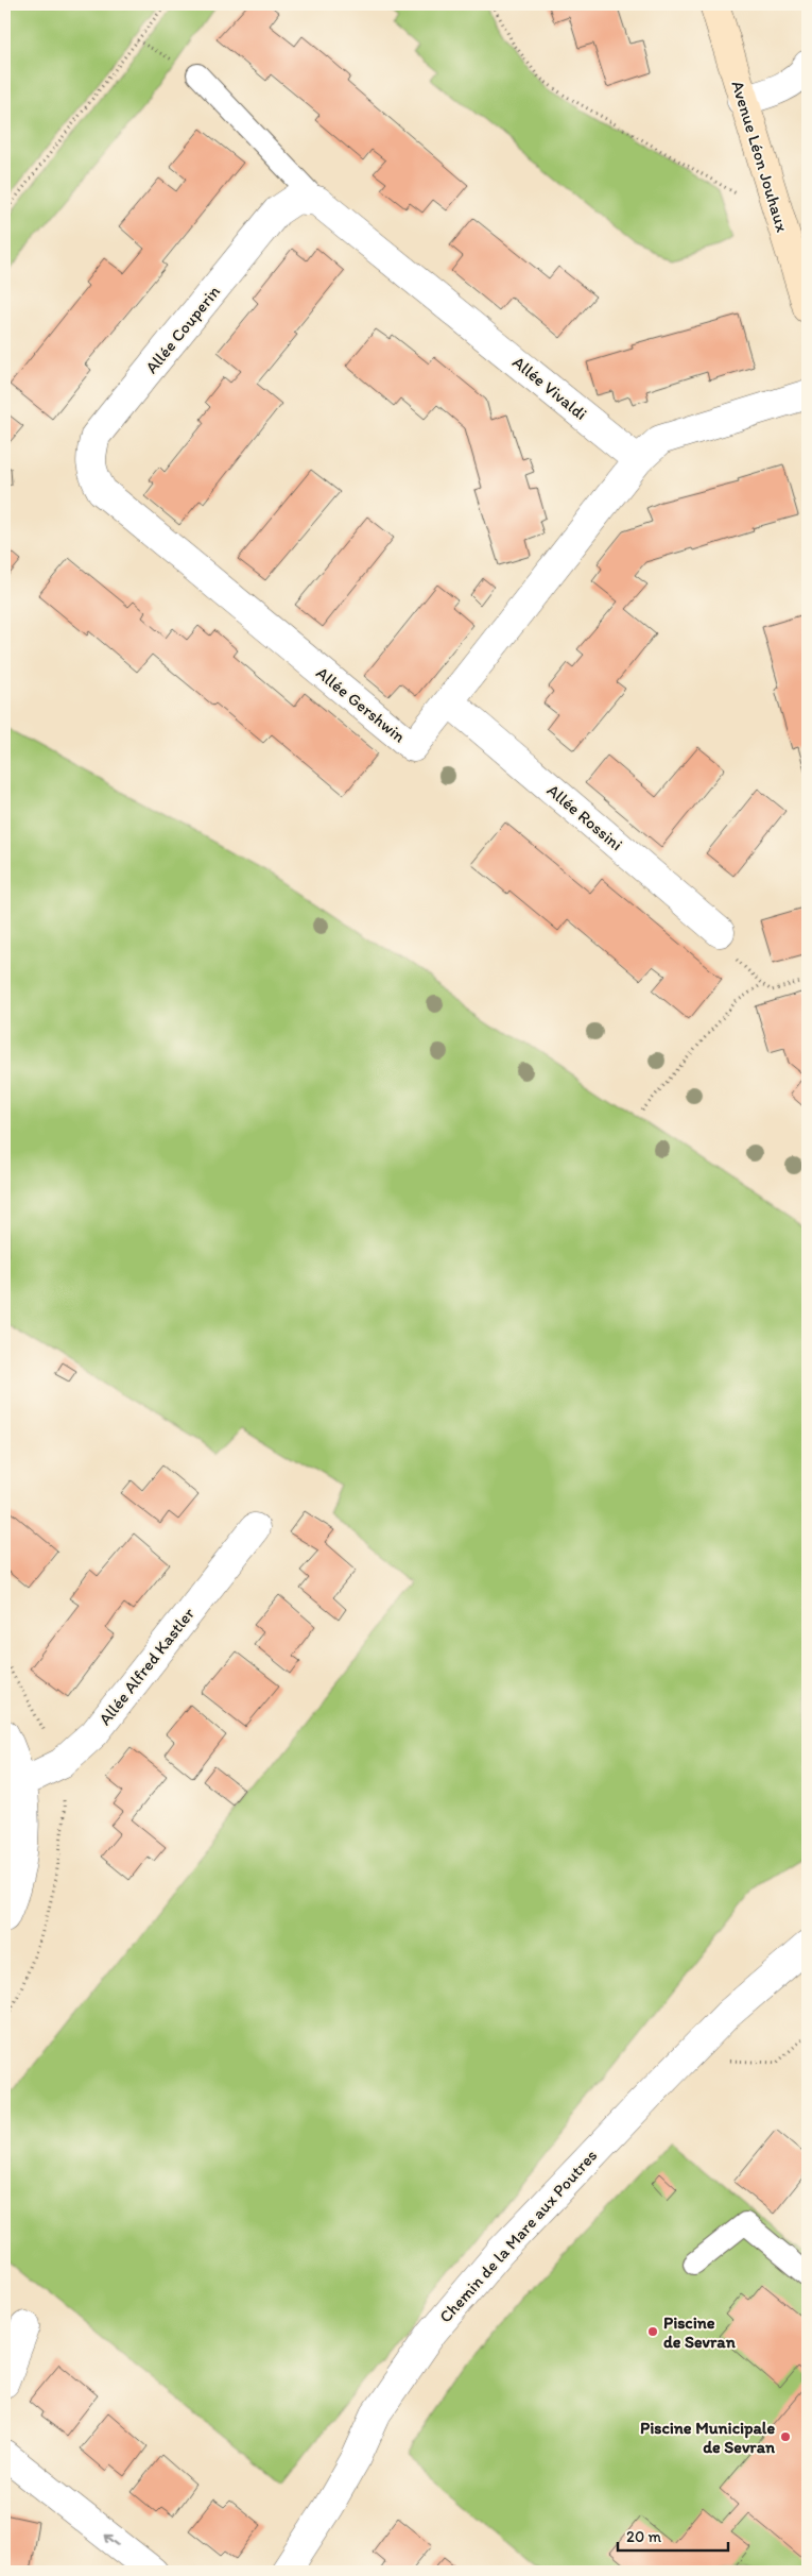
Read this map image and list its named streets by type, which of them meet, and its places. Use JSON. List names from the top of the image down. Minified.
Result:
{"streets":{"street":["Avenue Léon Jouhaux","Allée Couperin","Allée Vivaldi","Allée Gershwin","Allée Rossini","Allée Alfred Kastler","Chemin de la Mare aux Poutres"]},"crossings":[["Allée Couperin","Allée Vivaldi"],["Allée Couperin","Allée Gershwin"],["Allée Vivaldi","Allée Gershwin"],["Allée Gershwin","Allée Rossini"]],"places":["Piscine de Sevran","Piscine Municipale de Sevran"],"scale_bar":"20 m"}
